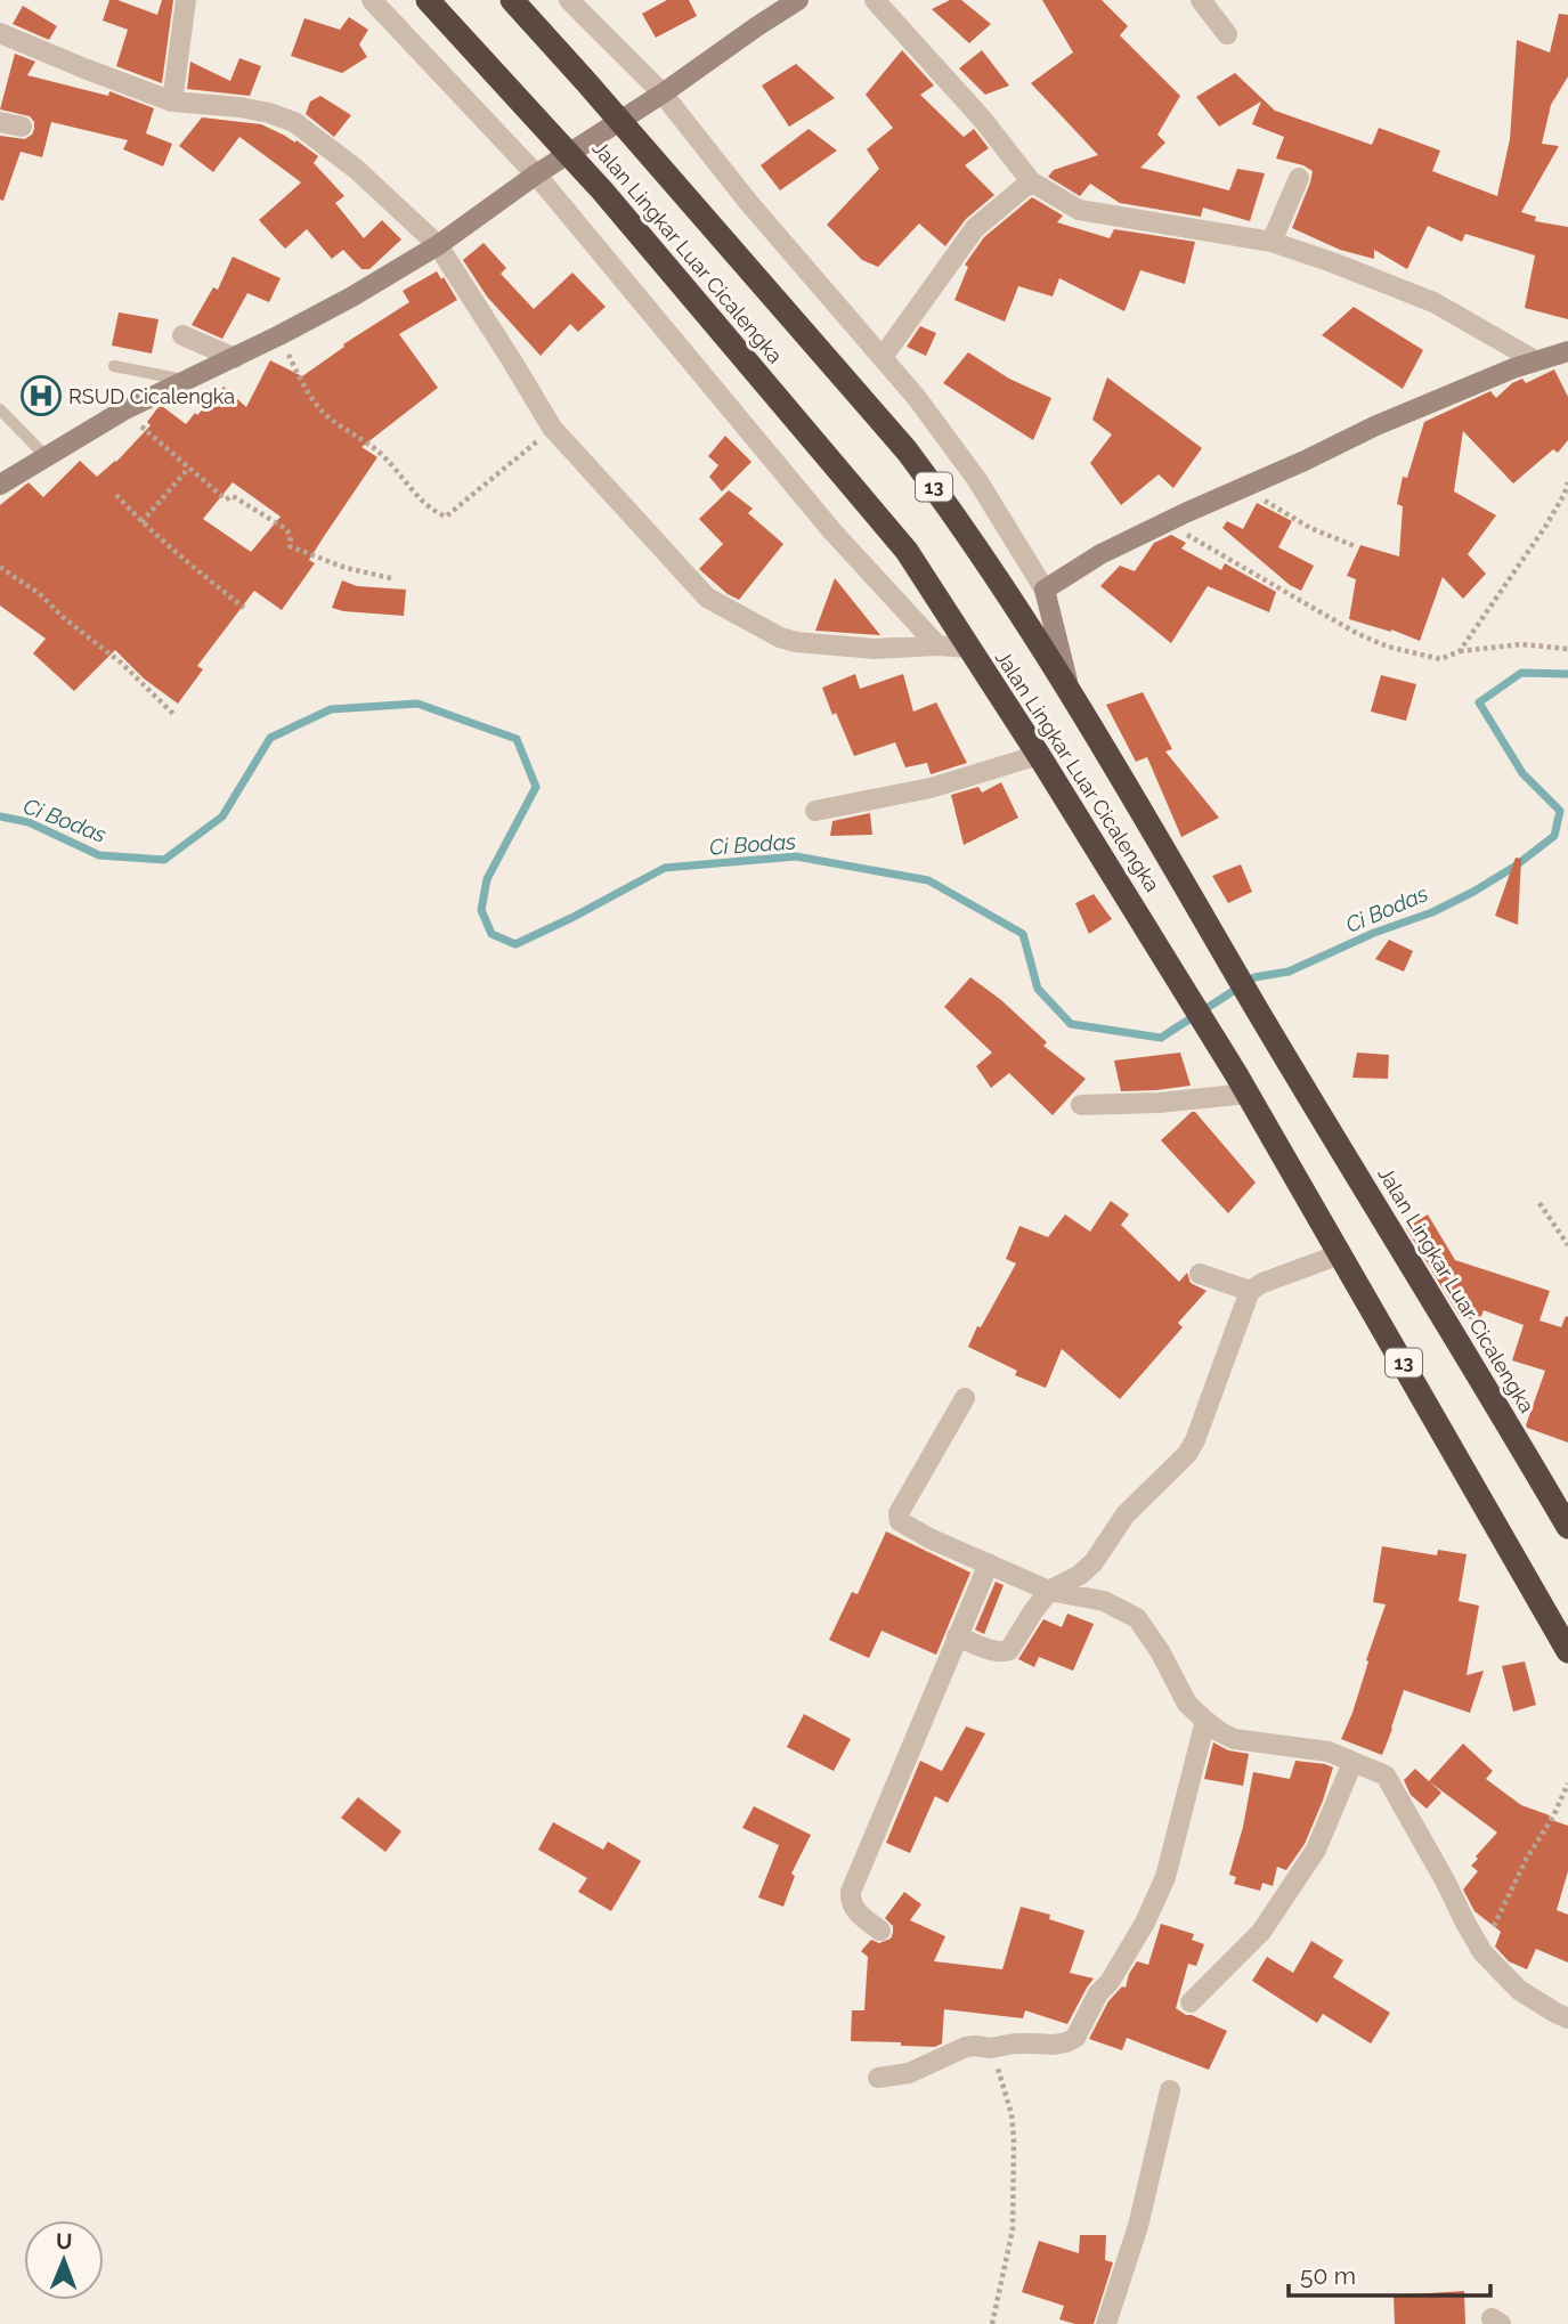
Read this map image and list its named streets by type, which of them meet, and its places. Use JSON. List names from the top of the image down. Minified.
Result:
{"streets":{"highway":["Jalan Lingkar Luar Cicalengka","13"]},"water":["Ci Bodas"],"places":{"hospital":["RSUD Cicalengka"]},"scale_bar":"50 m","north":"top"}
